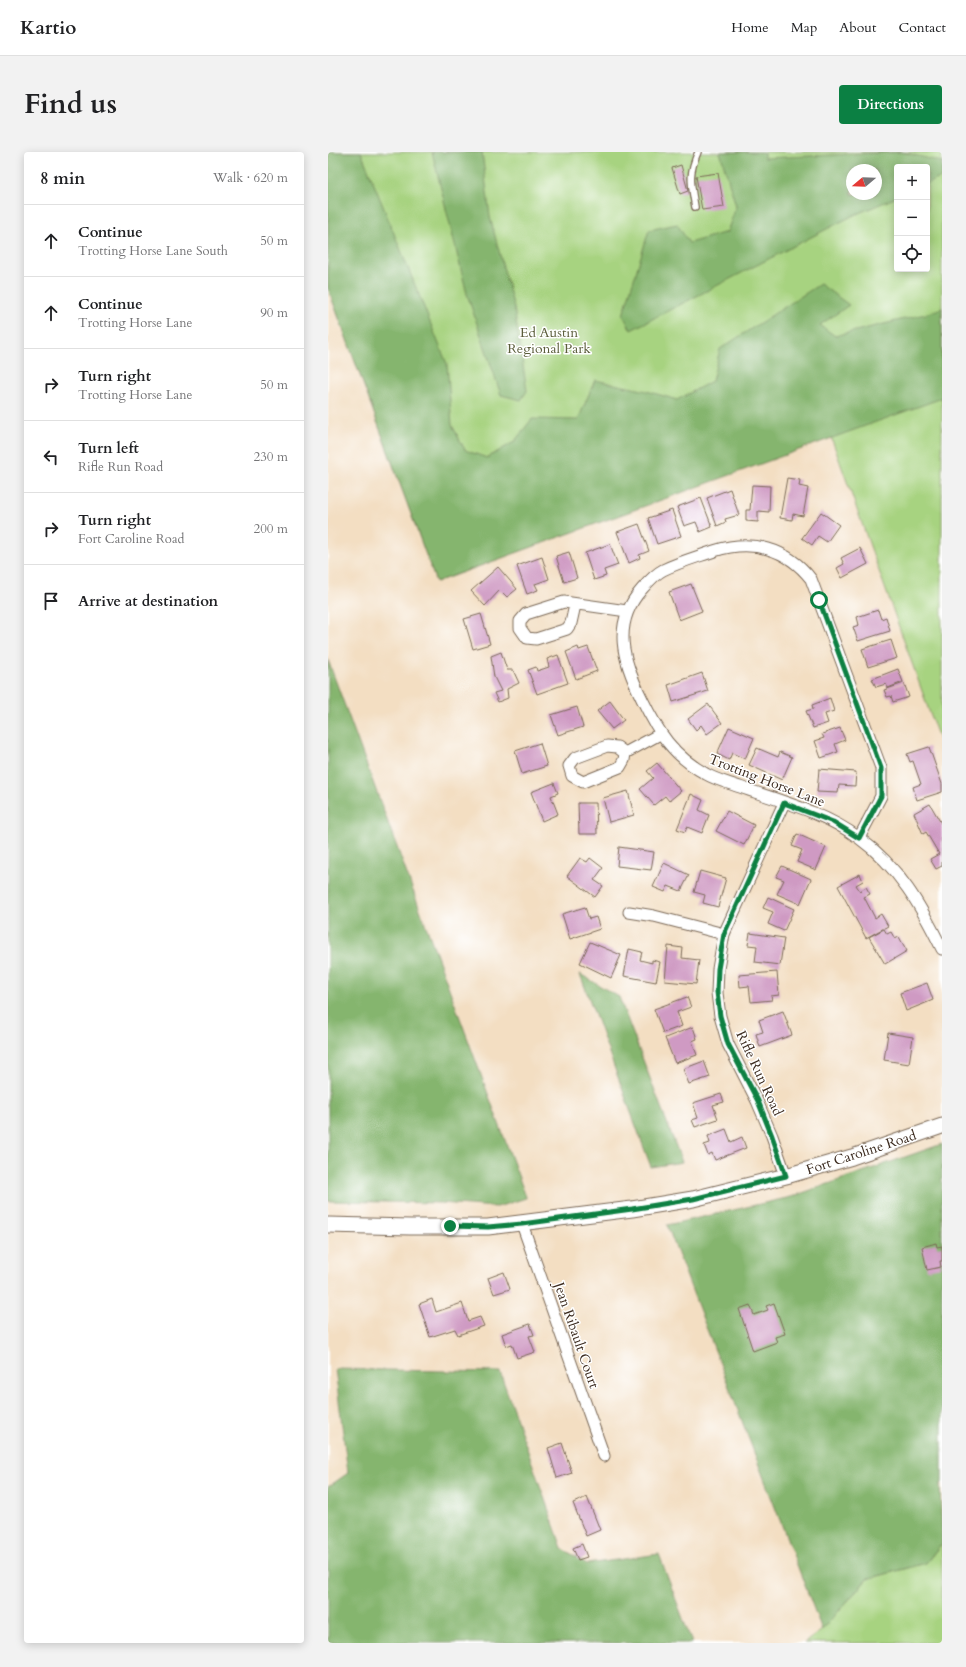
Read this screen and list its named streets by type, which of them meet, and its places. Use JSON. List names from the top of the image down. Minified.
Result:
{"streets":{"street":["Trotting Horse Lane","Rifle Run Road","Fort Caroline Road","Jean Ribault Court"]},"crossings":[["Trotting Horse Lane","Rifle Run Road"],["Rifle Run Road","Fort Caroline Road"],["Fort Caroline Road","Jean Ribault Court"]],"parks":["Ed Austin Regional Park"],"north":"left","page":{"header":"Kartio","nav":["Home","Map","About","Contact"],"title":"Find us","buttons":"Directions","heading":["8 min","Walk · 620 m"],"map_buttons":["+","−"],"list":[["Continue","Trotting Horse Lane South","50 m"],["Continue","Trotting Horse Lane","90 m"],["Turn right","Trotting Horse Lane","50 m"],["Turn left","Rifle Run Road","230 m"],["Turn right","Fort Caroline Road","200 m"],"Arrive at destination"]}}
